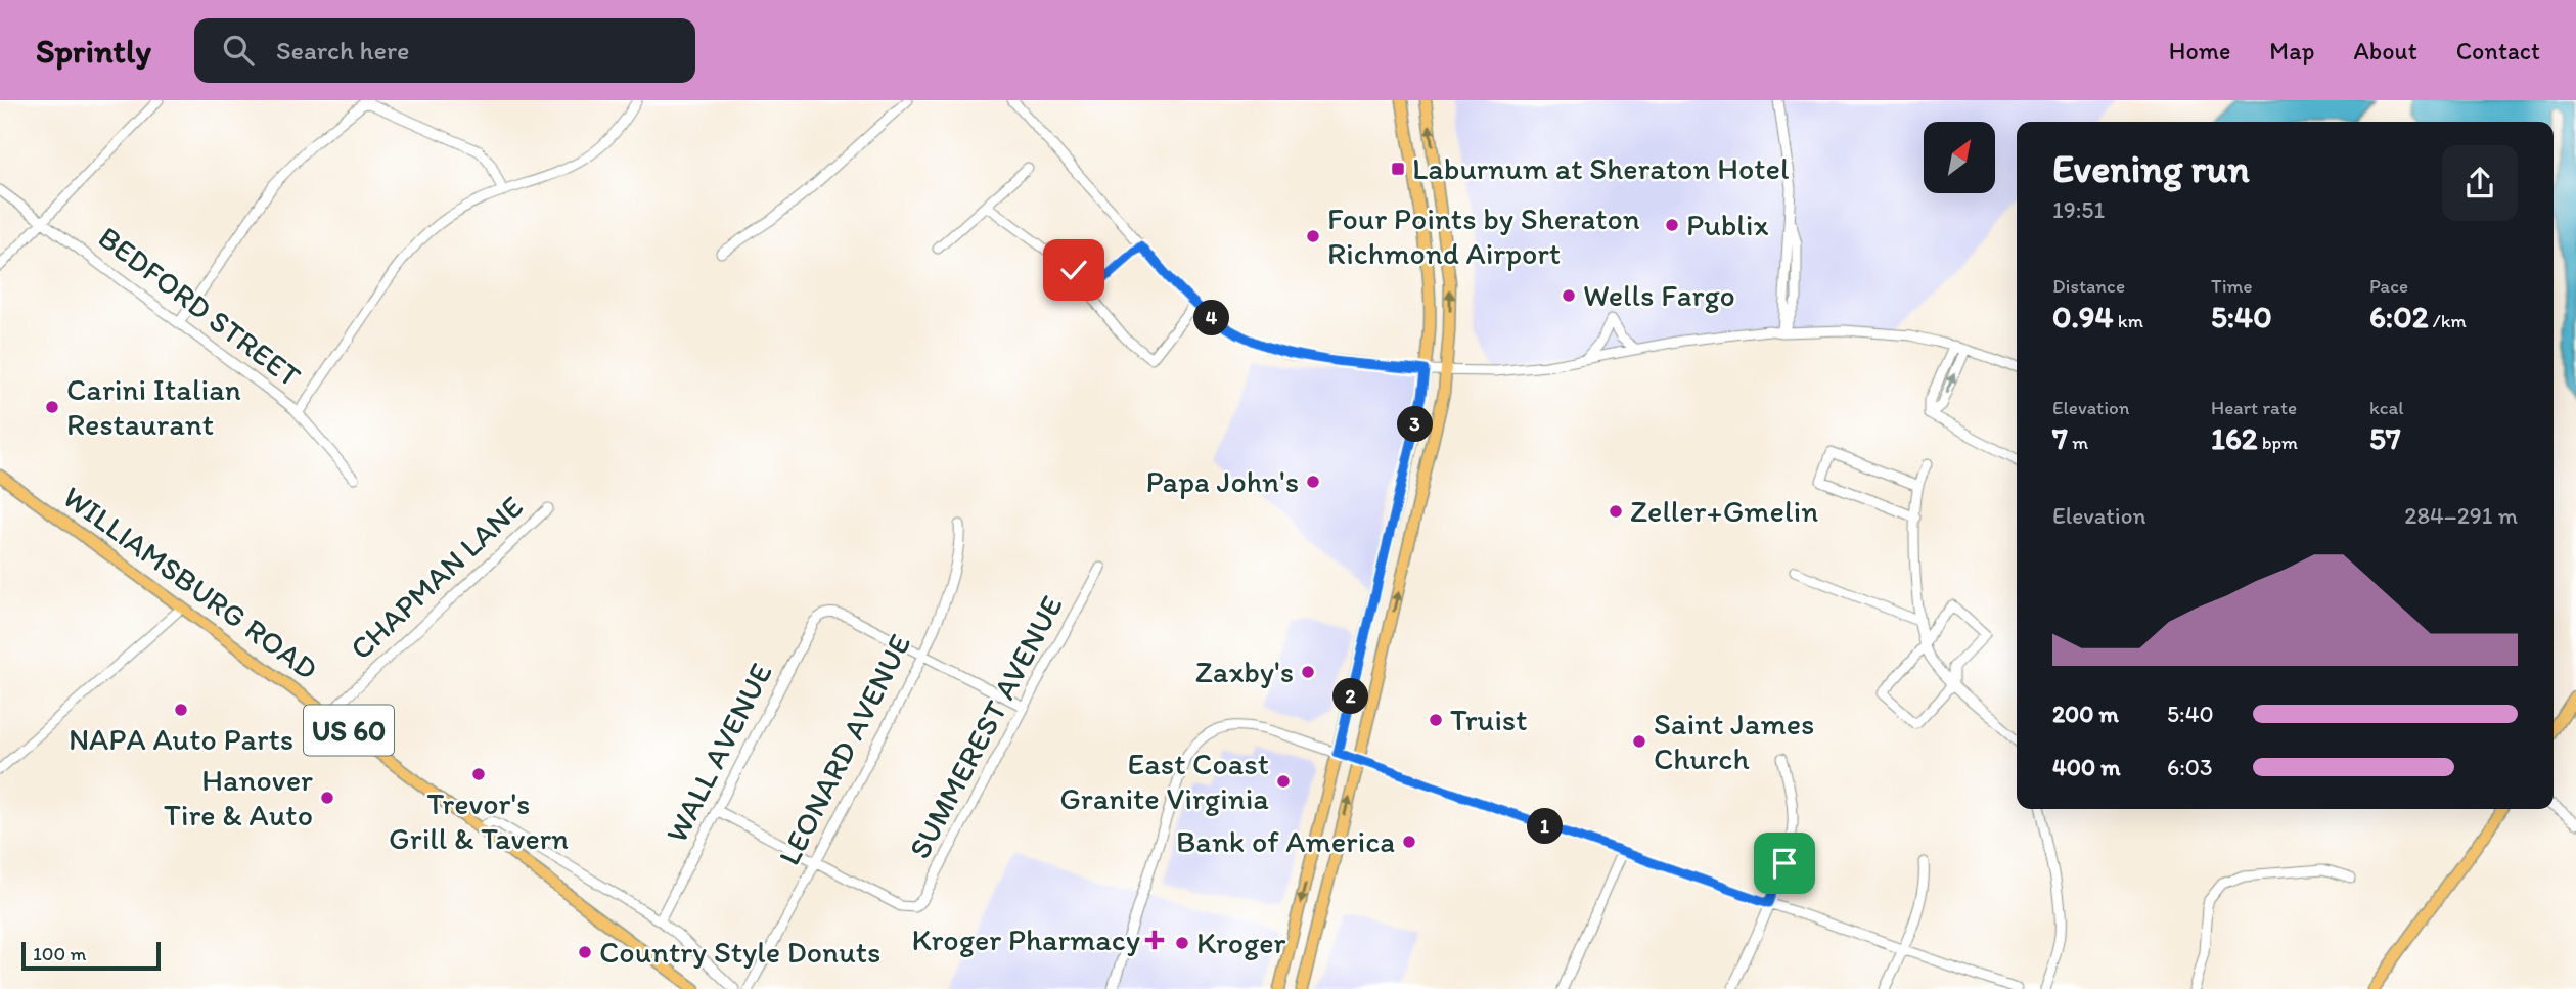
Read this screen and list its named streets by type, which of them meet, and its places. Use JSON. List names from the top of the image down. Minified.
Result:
{"streets":{"main road":["WILLIAMSBURG ROAD","US 60"],"street":["BEDFORD STREET","CHAPMAN LANE","SUMMEREST AVENUE","LEONARD AVENUE","WALL AVENUE"]},"crossings":[["CHAPMAN LANE","WILLIAMSBURG ROAD"],["SUMMEREST AVENUE","LEONARD AVENUE"],["LEONARD AVENUE","WALL AVENUE"]],"places":{"transit":["Laburnum at Sheraton Hotel"],"other":["Publix","Four Points by Sheraton Richmond Airport","Wells Fargo","Carini Italian Restaurant","Papa John's","Zeller+Gmelin","Zaxby's","NAPA Auto Parts","Truist","Saint James Church","Trevor's Grill & Tavern","East Coast Granite Virginia","Hanover Tire & Auto","Bank of America","Kroger","Country Style Donuts"],"health":["Kroger Pharmacy"]},"scale_bar":"100 m","north":"top right","page":{"header":"Sprintly","search":"Search here","nav":["Home","Map","About","Contact"],"heading":["Evening run","19:51"],"stats":[["Distance","0.94 km"],["Time","5:40"],["Pace","6:02 /km"],["Elevation","7 m"],["Heart rate","162 bpm"],["kcal","57"]],"pins":["4","3","2","1"],"chart":["Elevation","284–291 m"],"list":[{"name":"200 m","note":"5:40"},{"name":"400 m","note":"6:03"}],"scale":"100 m"}}
